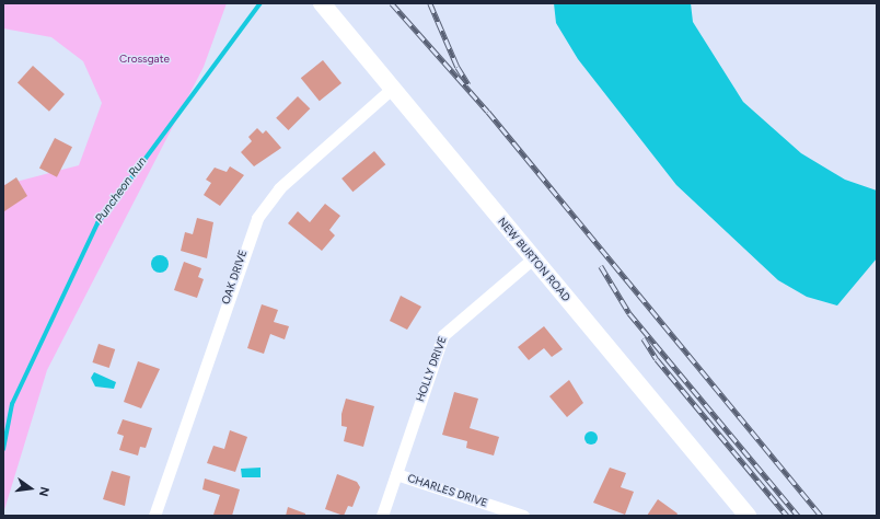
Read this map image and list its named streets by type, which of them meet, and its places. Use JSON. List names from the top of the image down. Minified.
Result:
{"streets":{"street":["NEW BURTON ROAD","OAK DRIVE","HOLLY DRIVE","CHARLES DRIVE"]},"crossings":[["NEW BURTON ROAD","OAK DRIVE"],["NEW BURTON ROAD","HOLLY DRIVE"],["HOLLY DRIVE","CHARLES DRIVE"]],"water":["Puncheon Run"],"parks":["Crossgate"],"north":"right"}
